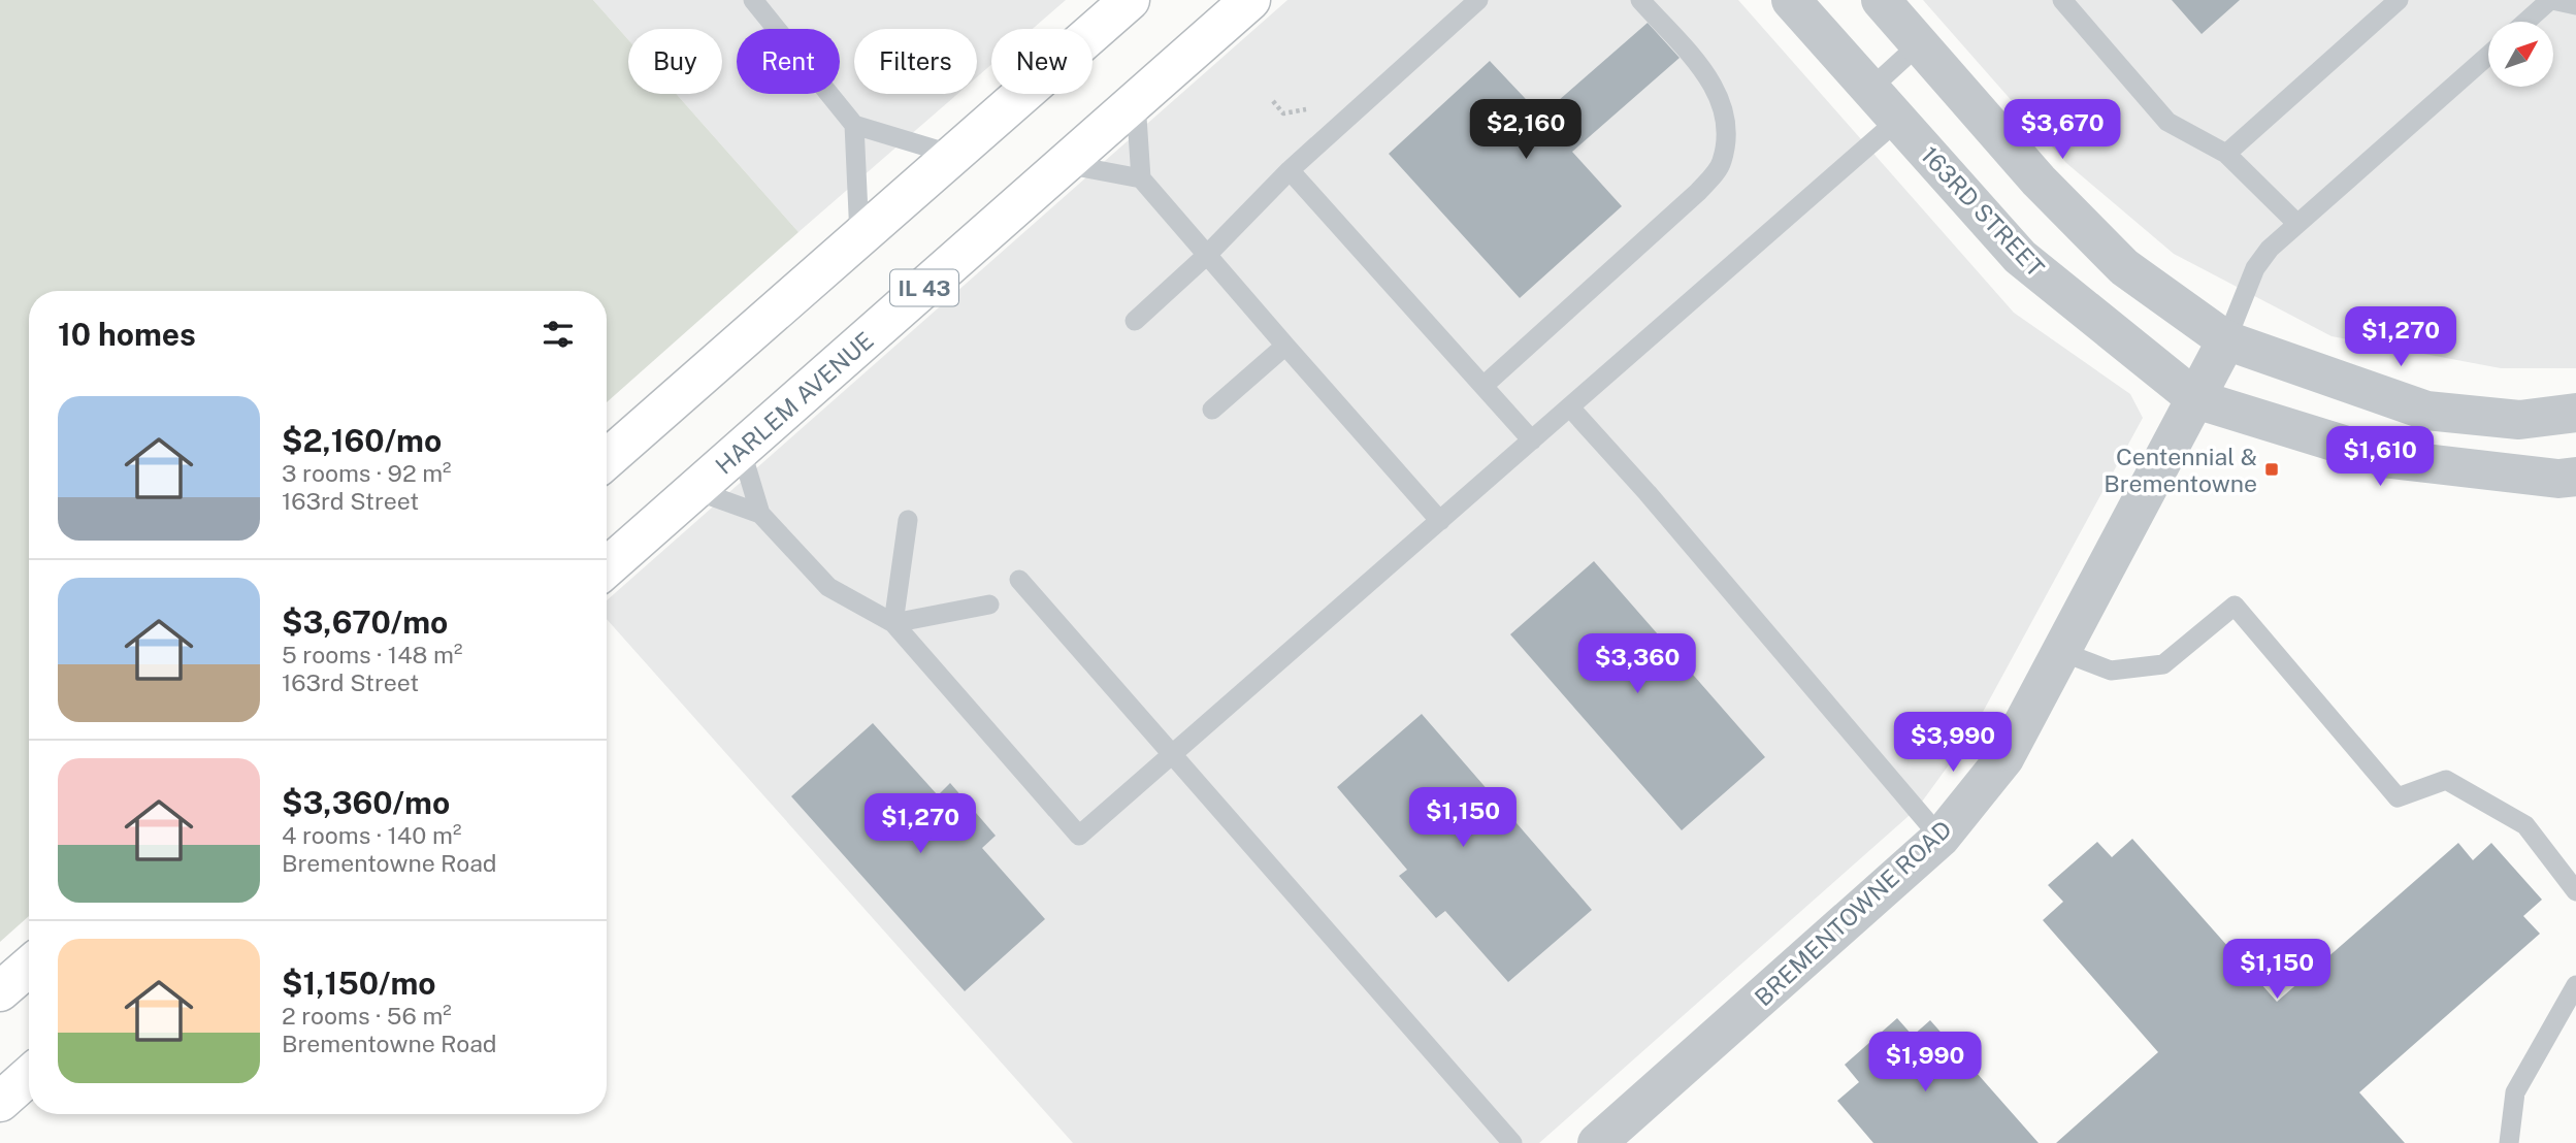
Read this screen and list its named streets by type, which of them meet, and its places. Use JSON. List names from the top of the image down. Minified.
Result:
{"streets":{"main road":["IL 43","HARLEM AVENUE"],"street":["163RD STREET","BREMENTOWNE ROAD"]},"crossings":[["163RD STREET","BREMENTOWNE ROAD"]],"places":{"transit":["Centennial & Brementowne"]},"north":"top right","page":{"chip":["Buy","Rent","Filters","New"],"price":["$2,160","$3,670","$1,270","$1,610","$3,360","$3,990","$1,150","$1,270","$1,150","$1,990"],"heading":"10 homes","list":[{"name":"$2,160/mo","note":"3 rooms · 92 m² · 163rd Street"},{"name":"$3,670/mo","note":"5 rooms · 148 m² · 163rd Street"},{"name":"$3,360/mo","note":"4 rooms · 140 m² · Brementowne Road"},{"name":"$1,150/mo","note":"2 rooms · 56 m² · Brementowne Road"}]}}
